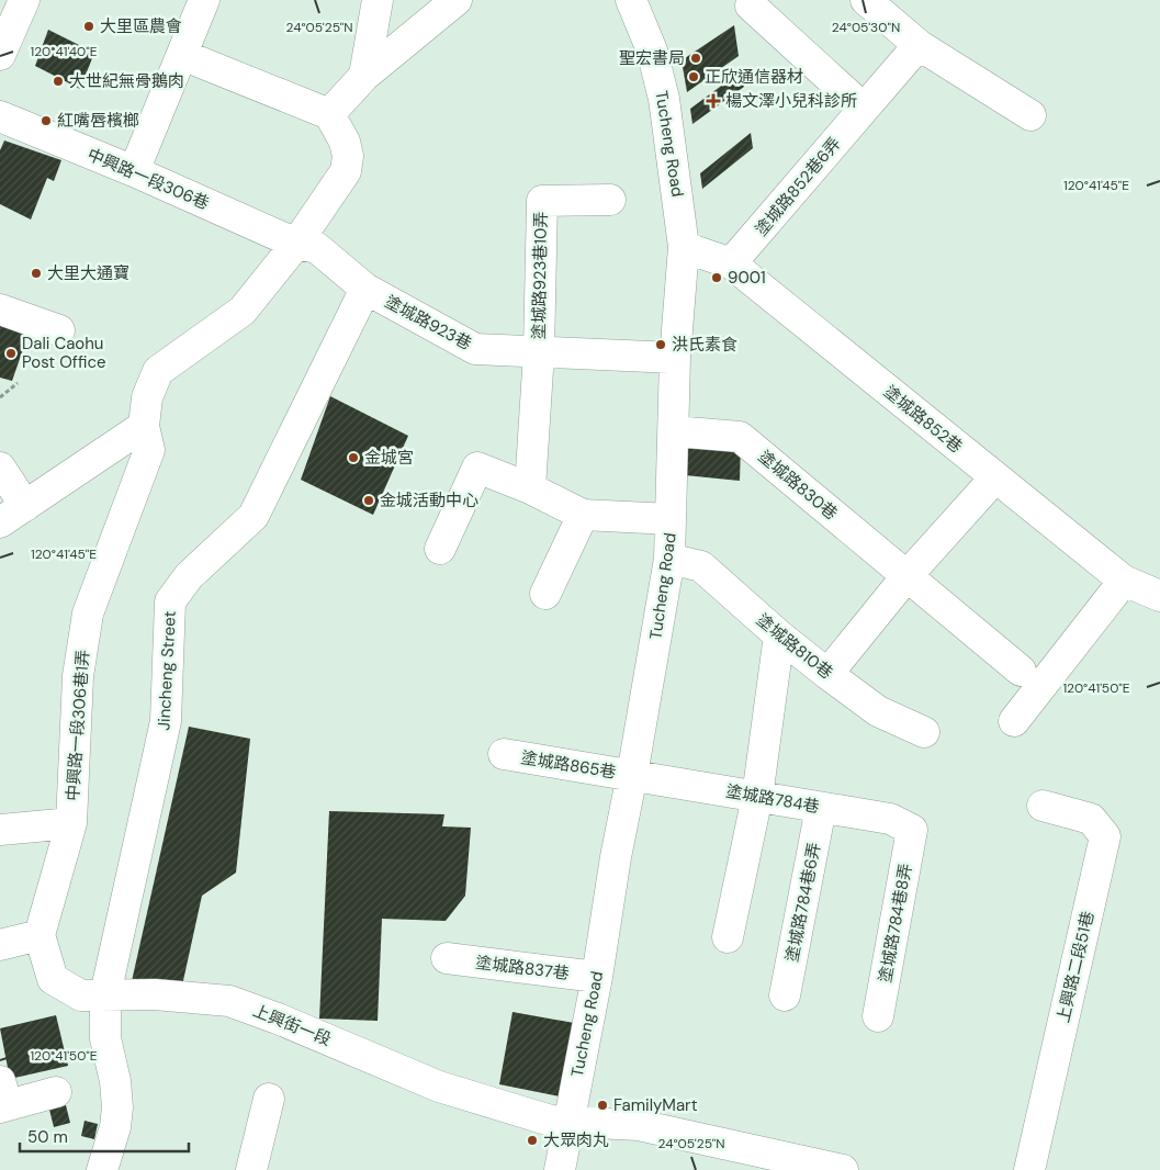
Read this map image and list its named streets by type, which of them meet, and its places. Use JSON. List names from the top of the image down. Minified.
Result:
{"streets":{"street":["Tucheng Road","中興路一段306巷","塗城路852巷6弄","塗城路923巷10弄","塗城路923巷","塗城路852巷","塗城路830巷","塗城路810巷","Jincheng Street","中興路一段306巷1弄","塗城路865巷","塗城路784巷","塗城路784巷6弄","塗城路784巷8弄","上興路二段51巷","塗城路837巷","上興街一段"]},"crossings":[["Tucheng Road","塗城路923巷"],["Tucheng Road","塗城路852巷"],["Tucheng Road","塗城路830巷"],["Tucheng Road","塗城路810巷"],["Tucheng Road","塗城路865巷"],["Tucheng Road","塗城路784巷"],["Tucheng Road","塗城路837巷"],["Tucheng Road","上興街一段"],["中興路一段306巷","塗城路923巷"],["中興路一段306巷","中興路一段306巷1弄"],["塗城路852巷6弄","塗城路852巷"],["塗城路923巷10弄","塗城路923巷"],["塗城路923巷","Jincheng Street"],["塗城路923巷","中興路一段306巷1弄"],["Jincheng Street","上興街一段"],["中興路一段306巷1弄","上興街一段"],["塗城路865巷","塗城路784巷"],["塗城路784巷","塗城路784巷6弄"],["塗城路784巷","塗城路784巷8弄"]],"places":{"other":["大里區農會","聖宏書局","正欣通信器材","大世紀無骨鵝肉","紅嘴唇檳榔","大里大通寶","9001","洪氏素食","Dali Caohu Post Office","金城宮","金城活動中心","FamilyMart","大眾肉丸"],"health":["楊文澤小兒科診所"]},"scale_bar":"50 m","coordinates":["24°05'25\"N","24°05'30\"N","120°41'40\"E","120°41'45\"E","120°41'50\"E"]}
